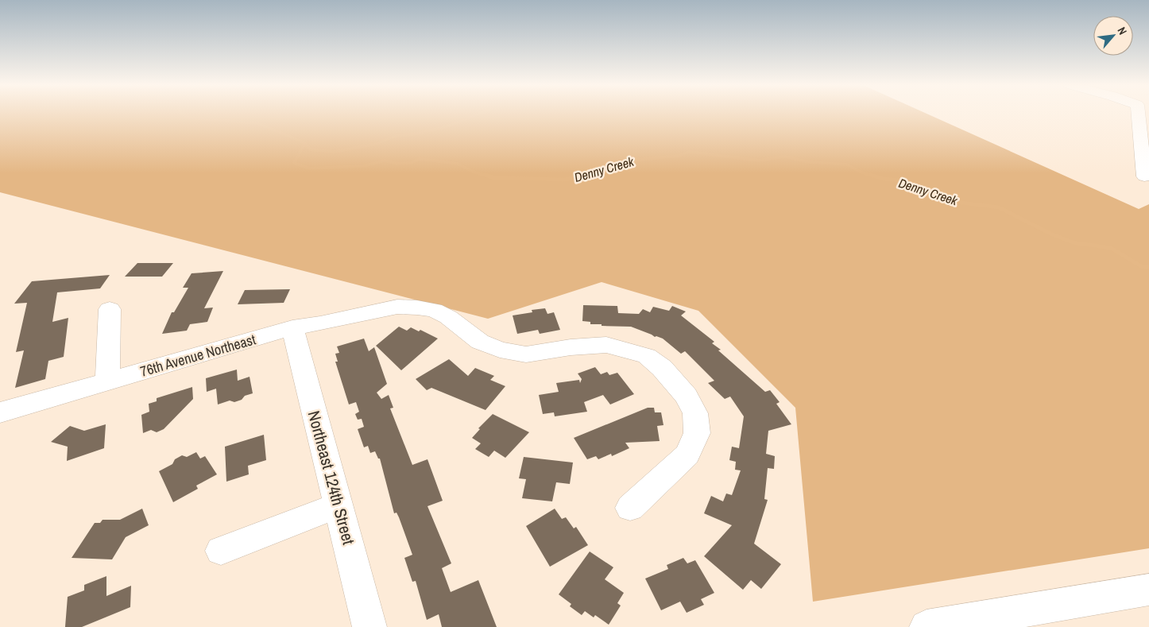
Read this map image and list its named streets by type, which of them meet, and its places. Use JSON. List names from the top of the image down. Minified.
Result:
{"streets":{"street":["76th Avenue Northeast","Northeast 124th Street"]},"crossings":[["76th Avenue Northeast","Northeast 124th Street"]],"water":["Denny Creek"],"north":"top right"}
